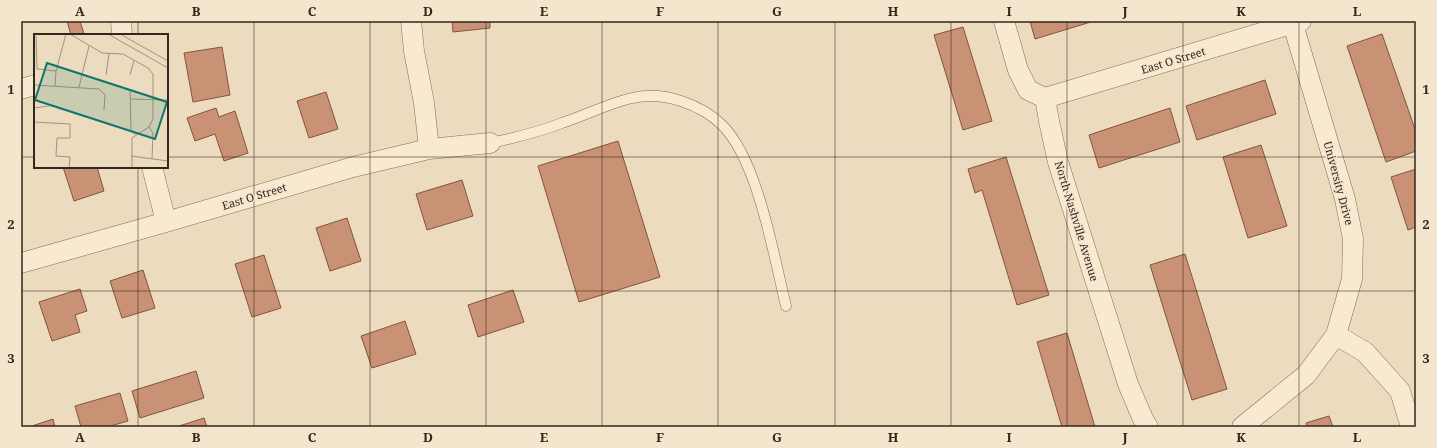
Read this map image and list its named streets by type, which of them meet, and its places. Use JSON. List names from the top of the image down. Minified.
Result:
{"streets":{"street":["East O Street","University Drive","North Nashville Avenue"]},"crossings":[["East O Street","University Drive"],["East O Street","North Nashville Avenue"]],"grid":{"columns":["A","B","C","D","E","F","G","H","I","J","K","L"],"rows":["1","2","3"]}}
